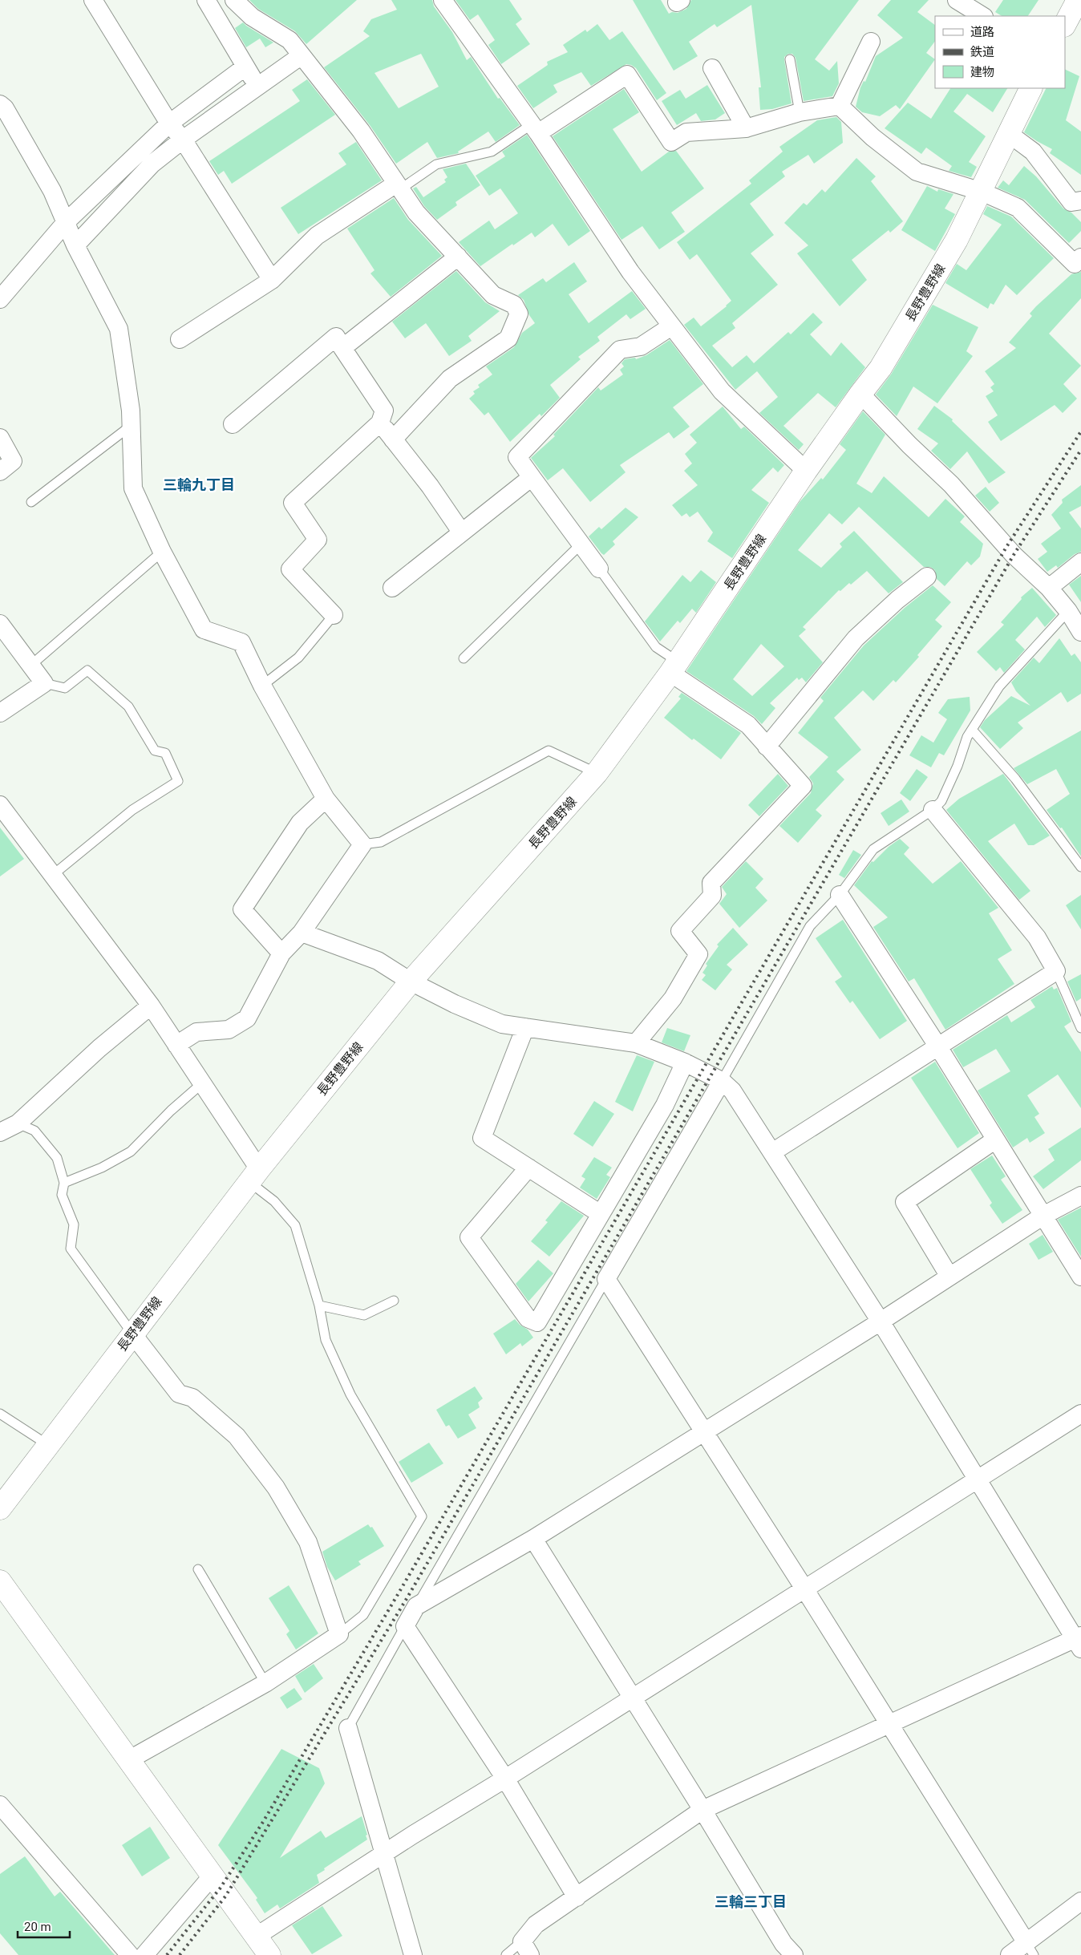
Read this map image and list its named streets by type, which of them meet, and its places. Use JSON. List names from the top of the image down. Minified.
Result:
{"streets":{"main road":["長野豊野線"]},"districts":["三輪九丁目","三輪三丁目"],"legend":["道路","鉄道","建物"],"scale_bar":"20 m"}
